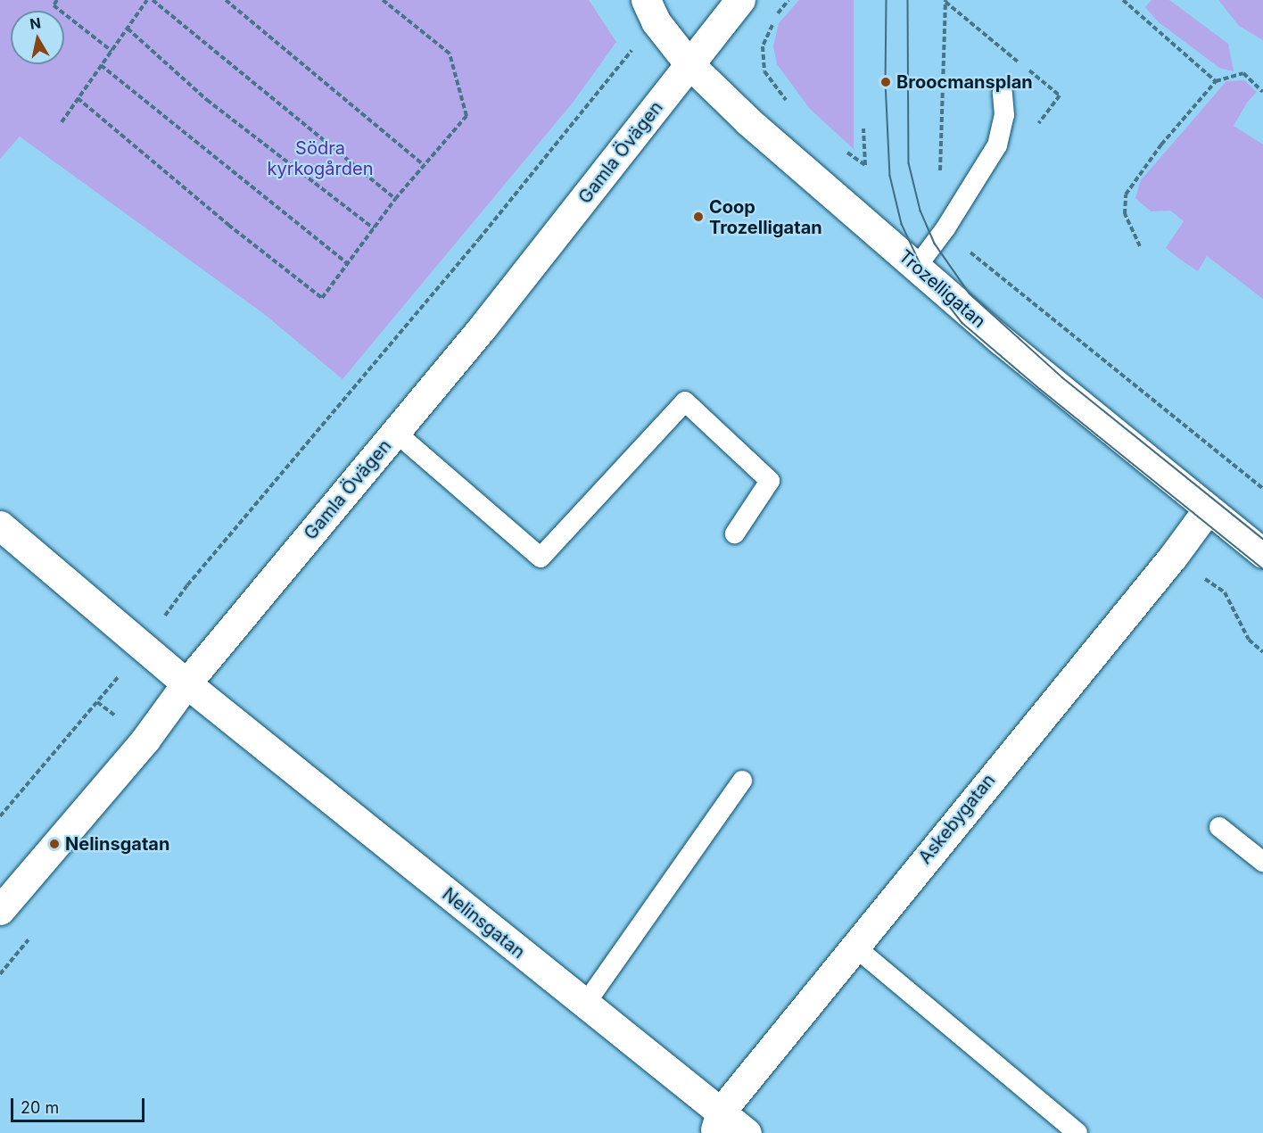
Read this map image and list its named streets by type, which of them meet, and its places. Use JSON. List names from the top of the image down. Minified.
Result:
{"streets":{"street":["Gamla Övägen","Trozelligatan","Askebygatan","Nelinsgatan"]},"crossings":[["Gamla Övägen","Trozelligatan"],["Gamla Övägen","Nelinsgatan"],["Trozelligatan","Askebygatan"],["Askebygatan","Nelinsgatan"]],"parks":["Södra kyrkogården"],"places":["Broocmansplan","Coop Trozelligatan","Nelinsgatan"],"scale_bar":"20 m","north":"top"}
